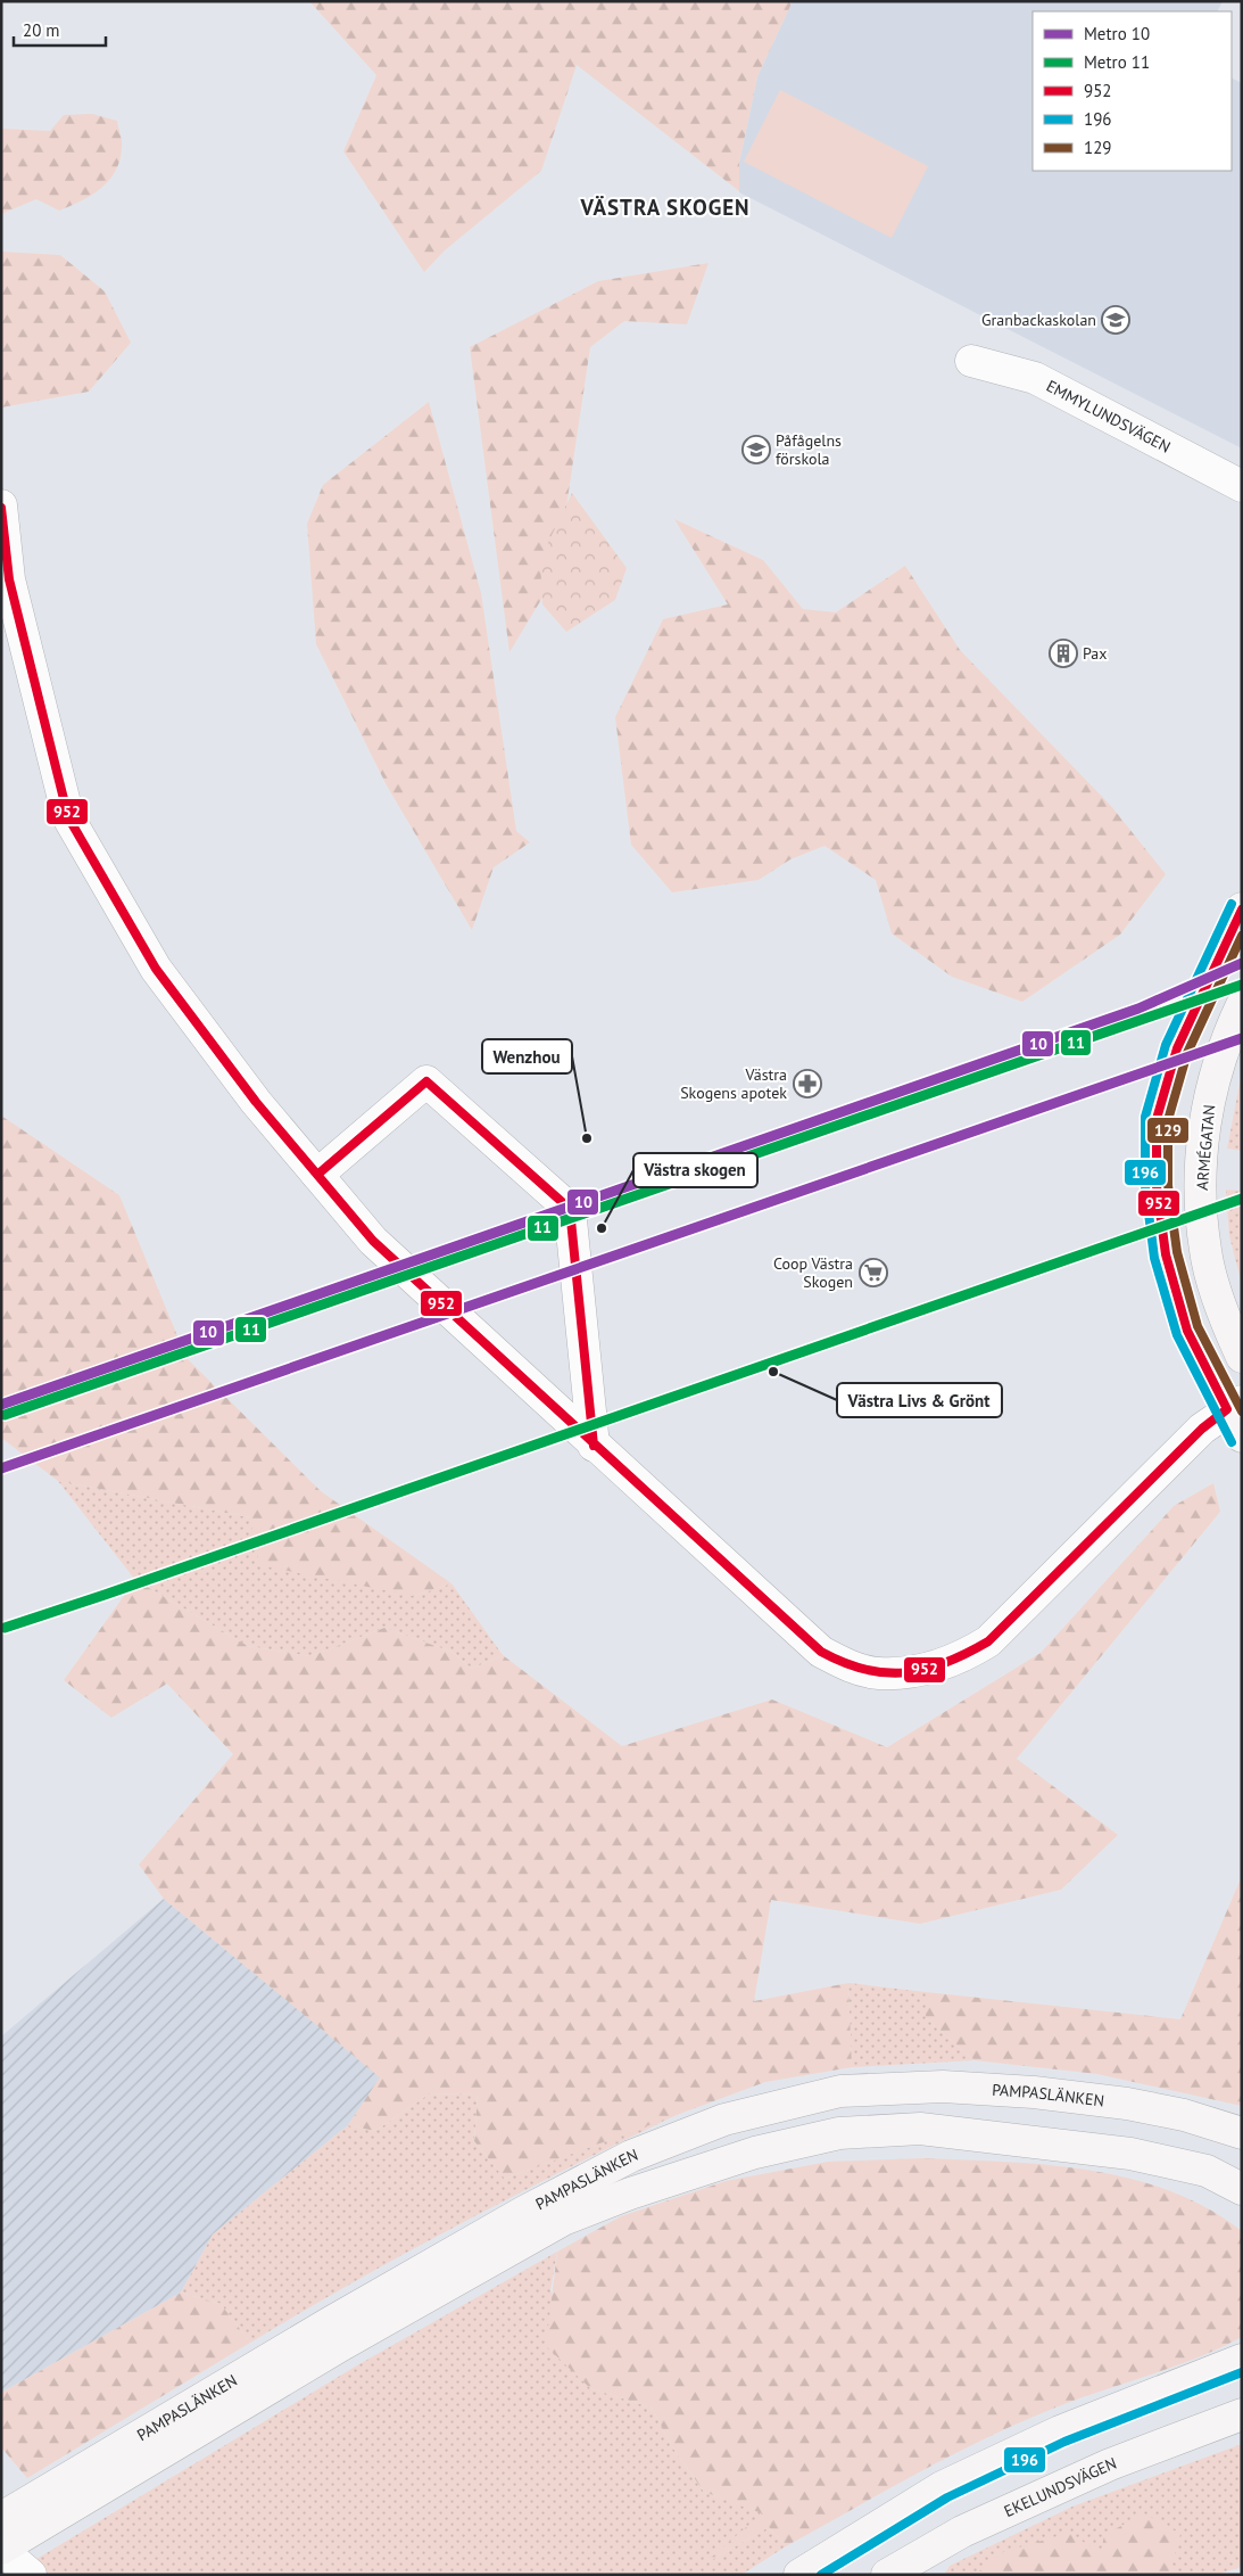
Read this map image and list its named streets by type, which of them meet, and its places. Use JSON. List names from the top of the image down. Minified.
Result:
{"streets":{"main road":["ARMÉGATAN","PAMPASLÄNKEN","EKELUNDSVÄGEN"],"street":["EMMYLUNDSVÄGEN"]},"districts":["VÄSTRA SKOGEN"],"places":{"school or university":["Granbackaskolan","Påfågelns förskola"],"building":["Pax"],"pharmacy":["Västra Skogens apotek"],"other":["Wenzhou","Västra skogen","Västra Livs & Grönt"],"supermarket":["Coop Västra Skogen"]},"lines":["transit line 952","transit line 196","transit line 129","metro line 10","metro line 11"],"legend":["Metro 10","Metro 11","952","196","129"],"scale_bar":"20 m"}
